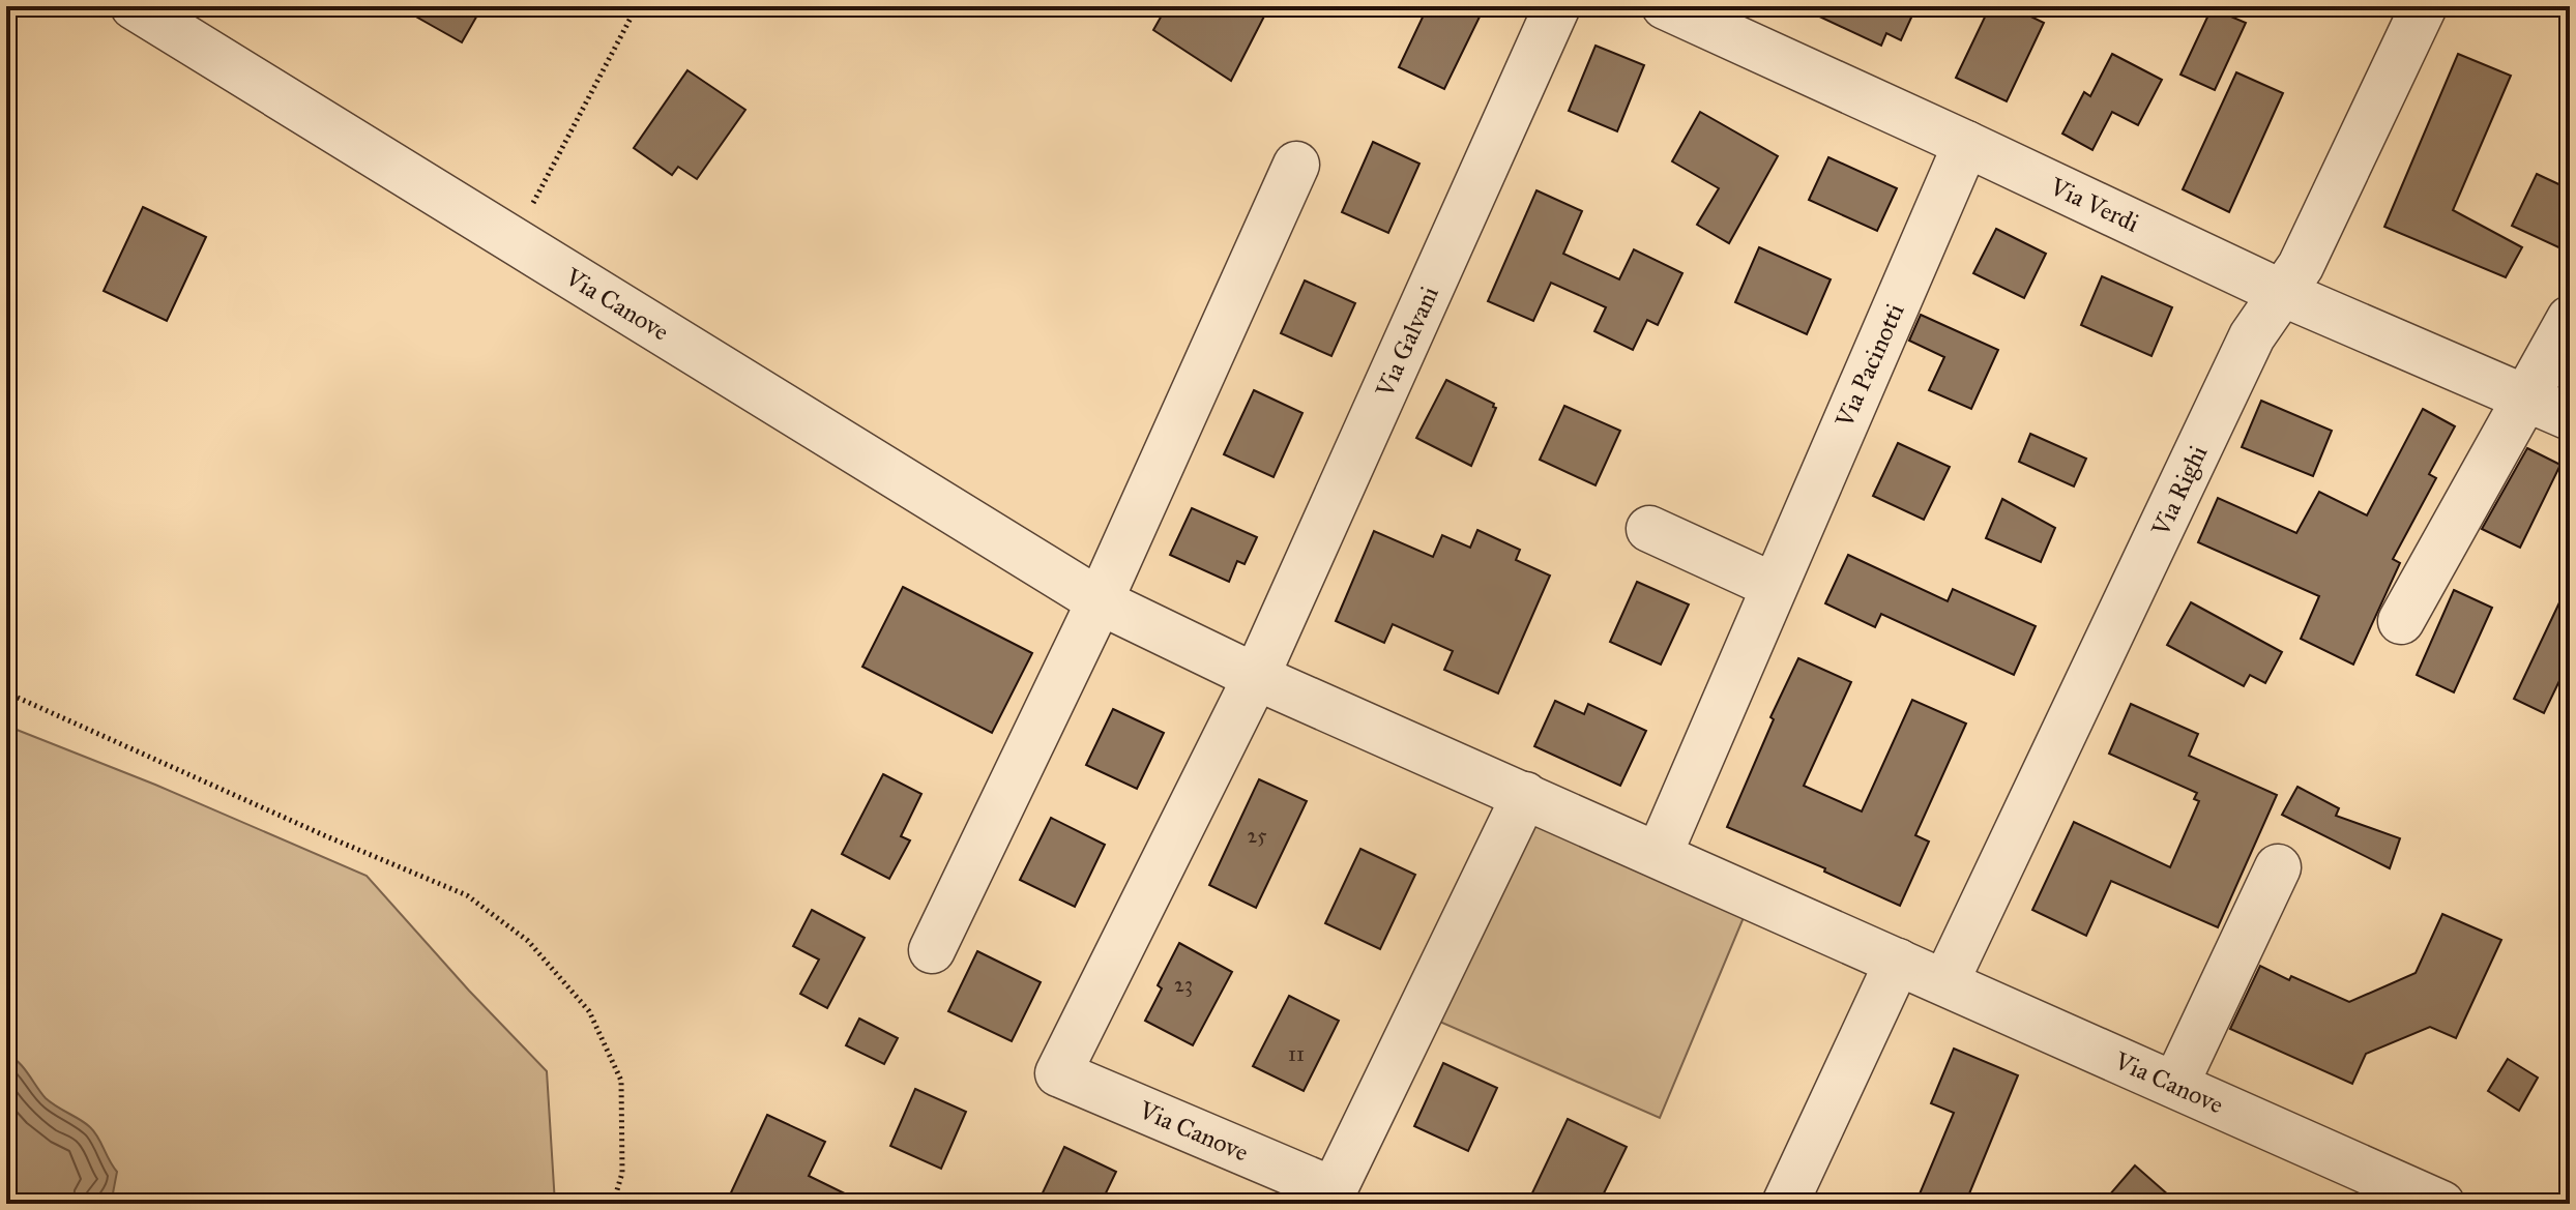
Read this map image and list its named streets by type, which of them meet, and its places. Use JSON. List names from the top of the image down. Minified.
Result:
{"streets":{"street":["Via Verdi","Via Canove","Via Galvani","Via Pacinotti","Via Righi"]},"crossings":[["Via Verdi","Via Pacinotti"],["Via Verdi","Via Righi"],["Via Canove","Via Galvani"],["Via Canove","Via Pacinotti"],["Via Canove","Via Righi"]],"house_numbers":["25","23","11"]}
